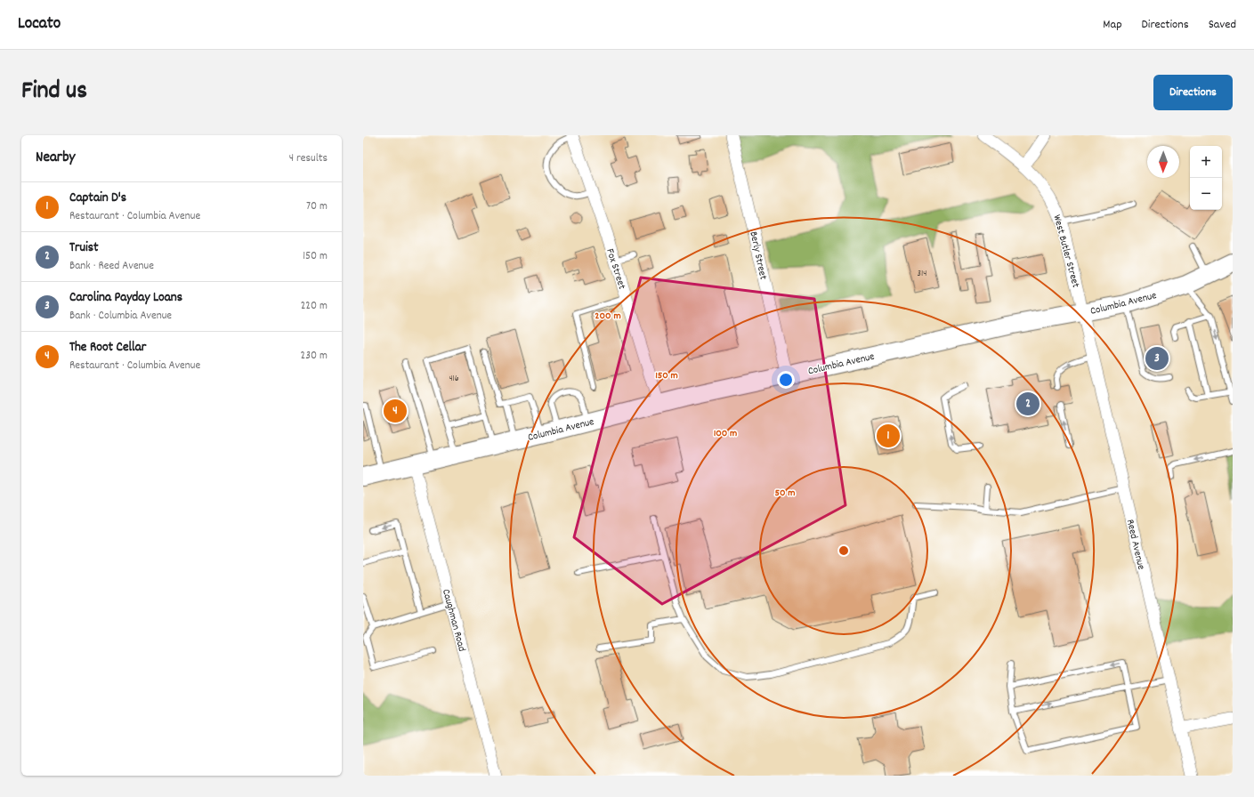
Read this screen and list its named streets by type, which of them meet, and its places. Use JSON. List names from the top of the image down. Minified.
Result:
{"streets":{"main road":["Columbia Avenue"],"street":["West Butler Street","Berly Street","Fox Street","Reed Avenue","Caughman Road"]},"crossings":[["West Butler Street","Columbia Avenue"],["West Butler Street","Reed Avenue"],["Berly Street","Columbia Avenue"],["Fox Street","Columbia Avenue"],["Columbia Avenue","Reed Avenue"],["Columbia Avenue","Caughman Road"]],"house_numbers":["314","416"],"north":"bottom","page":{"header":"Locato","nav":["Map","Directions","Saved"],"title":"Find us","buttons":"Directions","heading":["Nearby","4 results"],"map_buttons":["+","−"],"list":[{"mark":"1","name":"Captain D's","note":"Restaurant · Columbia Avenue","value":"70 m"},{"mark":"2","name":"Truist","note":"Bank · Reed Avenue","value":"150 m"},{"mark":"3","name":"Carolina Payday Loans","note":"Bank · Columbia Avenue","value":"220 m"},{"mark":"4","name":"The Root Cellar","note":"Restaurant · Columbia Avenue","value":"230 m"}],"pins":["3","2","4","1"]},"rings":["200 m","150 m","100 m","50 m"]}
